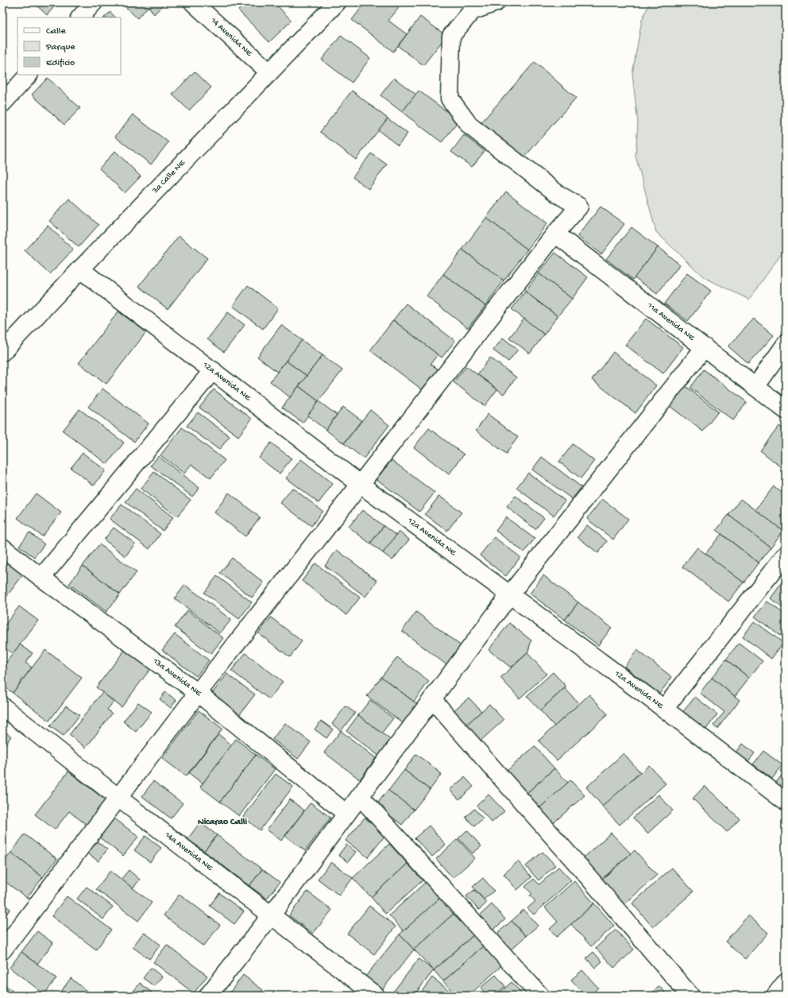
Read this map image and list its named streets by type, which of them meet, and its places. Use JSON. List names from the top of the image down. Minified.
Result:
{"streets":{"street":["14 Avenida NE","3a Calle NE","11a Avenida NE","12a Avenida NE","13a Avenida NE","14a Avenida NE"]},"crossings":[["14 Avenida NE","3a Calle NE"],["3a Calle NE","12a Avenida NE"]],"districts":["Nicarao Calli"],"legend":["Calle","Parque","Edificio"]}
